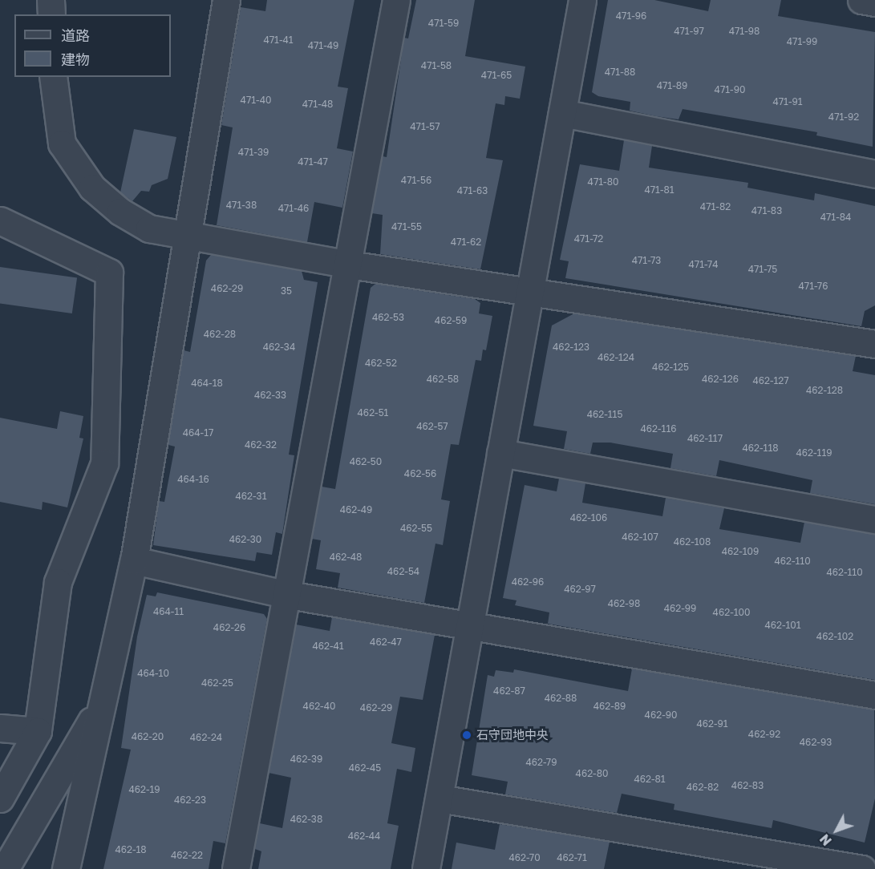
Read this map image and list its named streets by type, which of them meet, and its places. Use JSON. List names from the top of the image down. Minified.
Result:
{"places":["石守団地中央"],"house_numbers":["471-96","471-59","471-97","471-98","471-41","471-99","471-49","471-58","471-88","471-65","471-89","471-90","471-40","471-91","471-48","471-92","471-57","471-39","471-47","471-56","471-80","471-81","471-63","471-38","471-82","471-46","471-83","471-84","471-55","471-72","471-62","471-73","471-74","471-75","471-76","462-29","35","462-53","462-59","462-28","462-34","462-123","462-124","462-52","462-125","462-58","462-126","462-127","464-18","462-128","462-33","462-51","462-115","462-57","462-116","464-17","462-117","462-32","462-118","462-119","462-50","462-56","464-16","462-31","462-49","462-106","462-55","462-107","462-30","462-108","462-109","462-48","462-110","462-54","462-110","462-96","462-97","462-98","462-99","464-11","462-100","462-101","462-26","462-102","462-47","462-41","464-10","462-25","462-87","462-88","462-40","462-89","462-29","462-90","462-91","462-92","462-20","462-24","462-93","462-39","462-79","462-45","462-80","462-81","462-83","462-82","462-19","462-23","462-38","462-44","462-18","462-22","462-70","462-71"],"legend":["道路","建物"],"north":"bottom left"}
